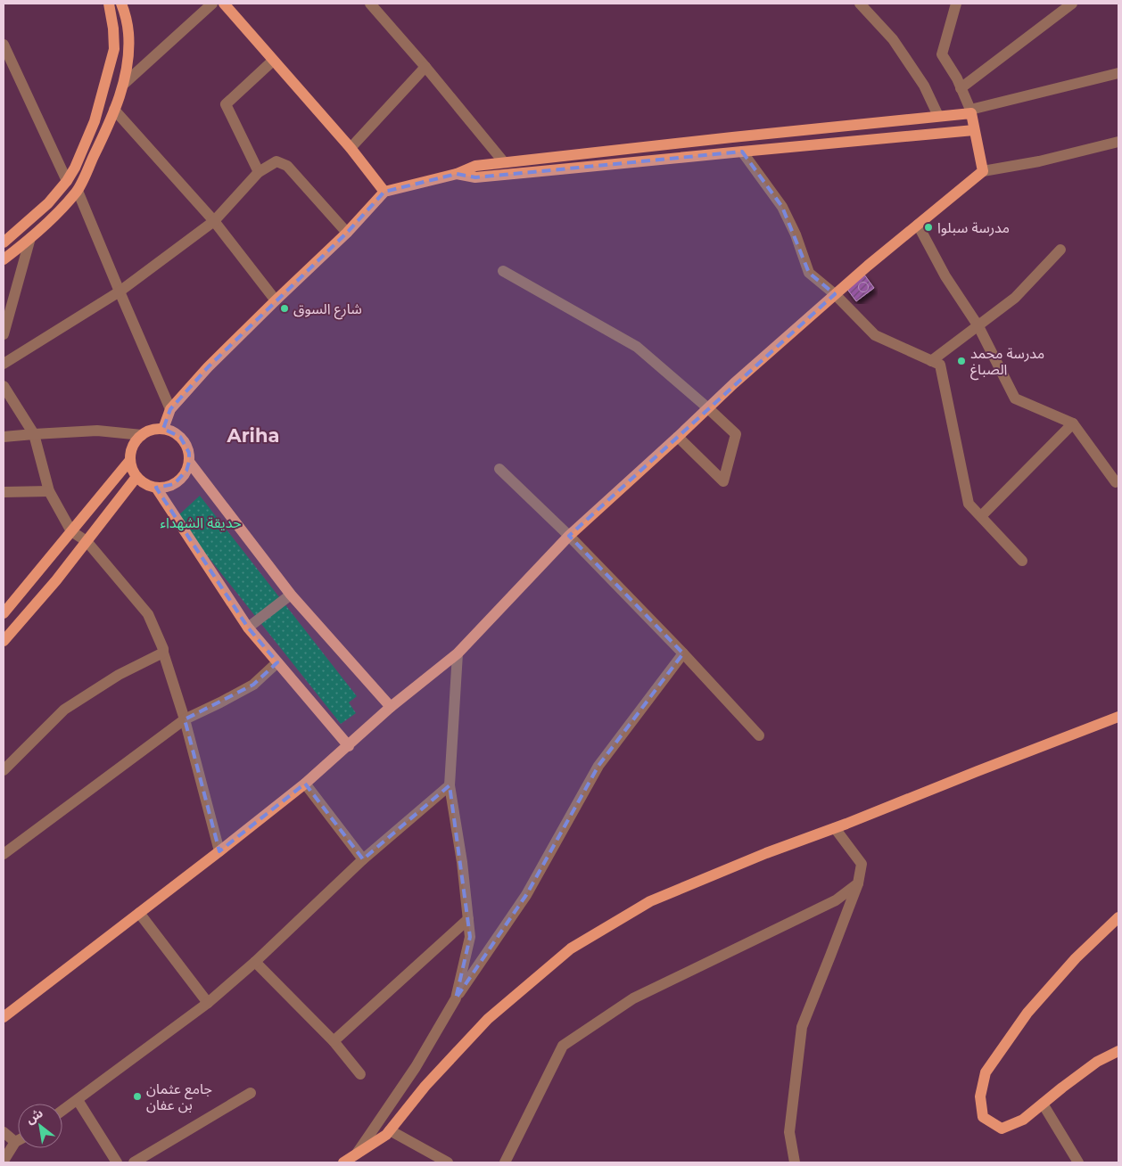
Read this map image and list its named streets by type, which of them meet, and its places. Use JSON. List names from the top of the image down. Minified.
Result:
{"districts":["Ariha"],"parks":["حديقة الشهداء"],"places":["مدرسة سبلوا","شارع السوق","مدرسة محمد الصباغ","جامع عثمان بن عفان"],"north":"top left"}
